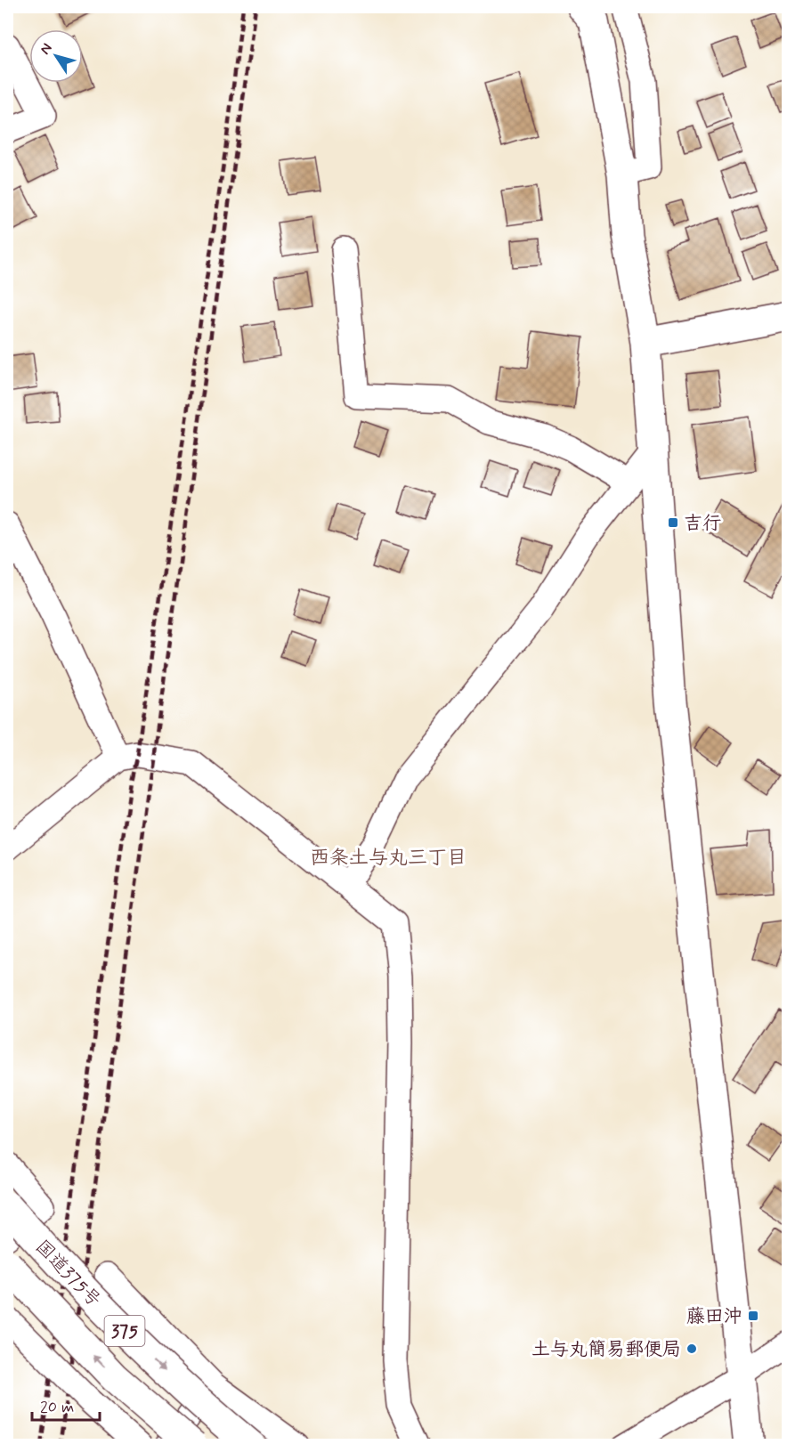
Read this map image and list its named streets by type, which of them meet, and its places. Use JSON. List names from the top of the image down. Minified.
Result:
{"streets":{"main road":["国道375号","375"]},"districts":["西条土与丸三丁目"],"places":{"transit":["吉行","藤田沖"],"other":["土与丸簡易郵便局"]},"scale_bar":"20 m","north":"top left"}
